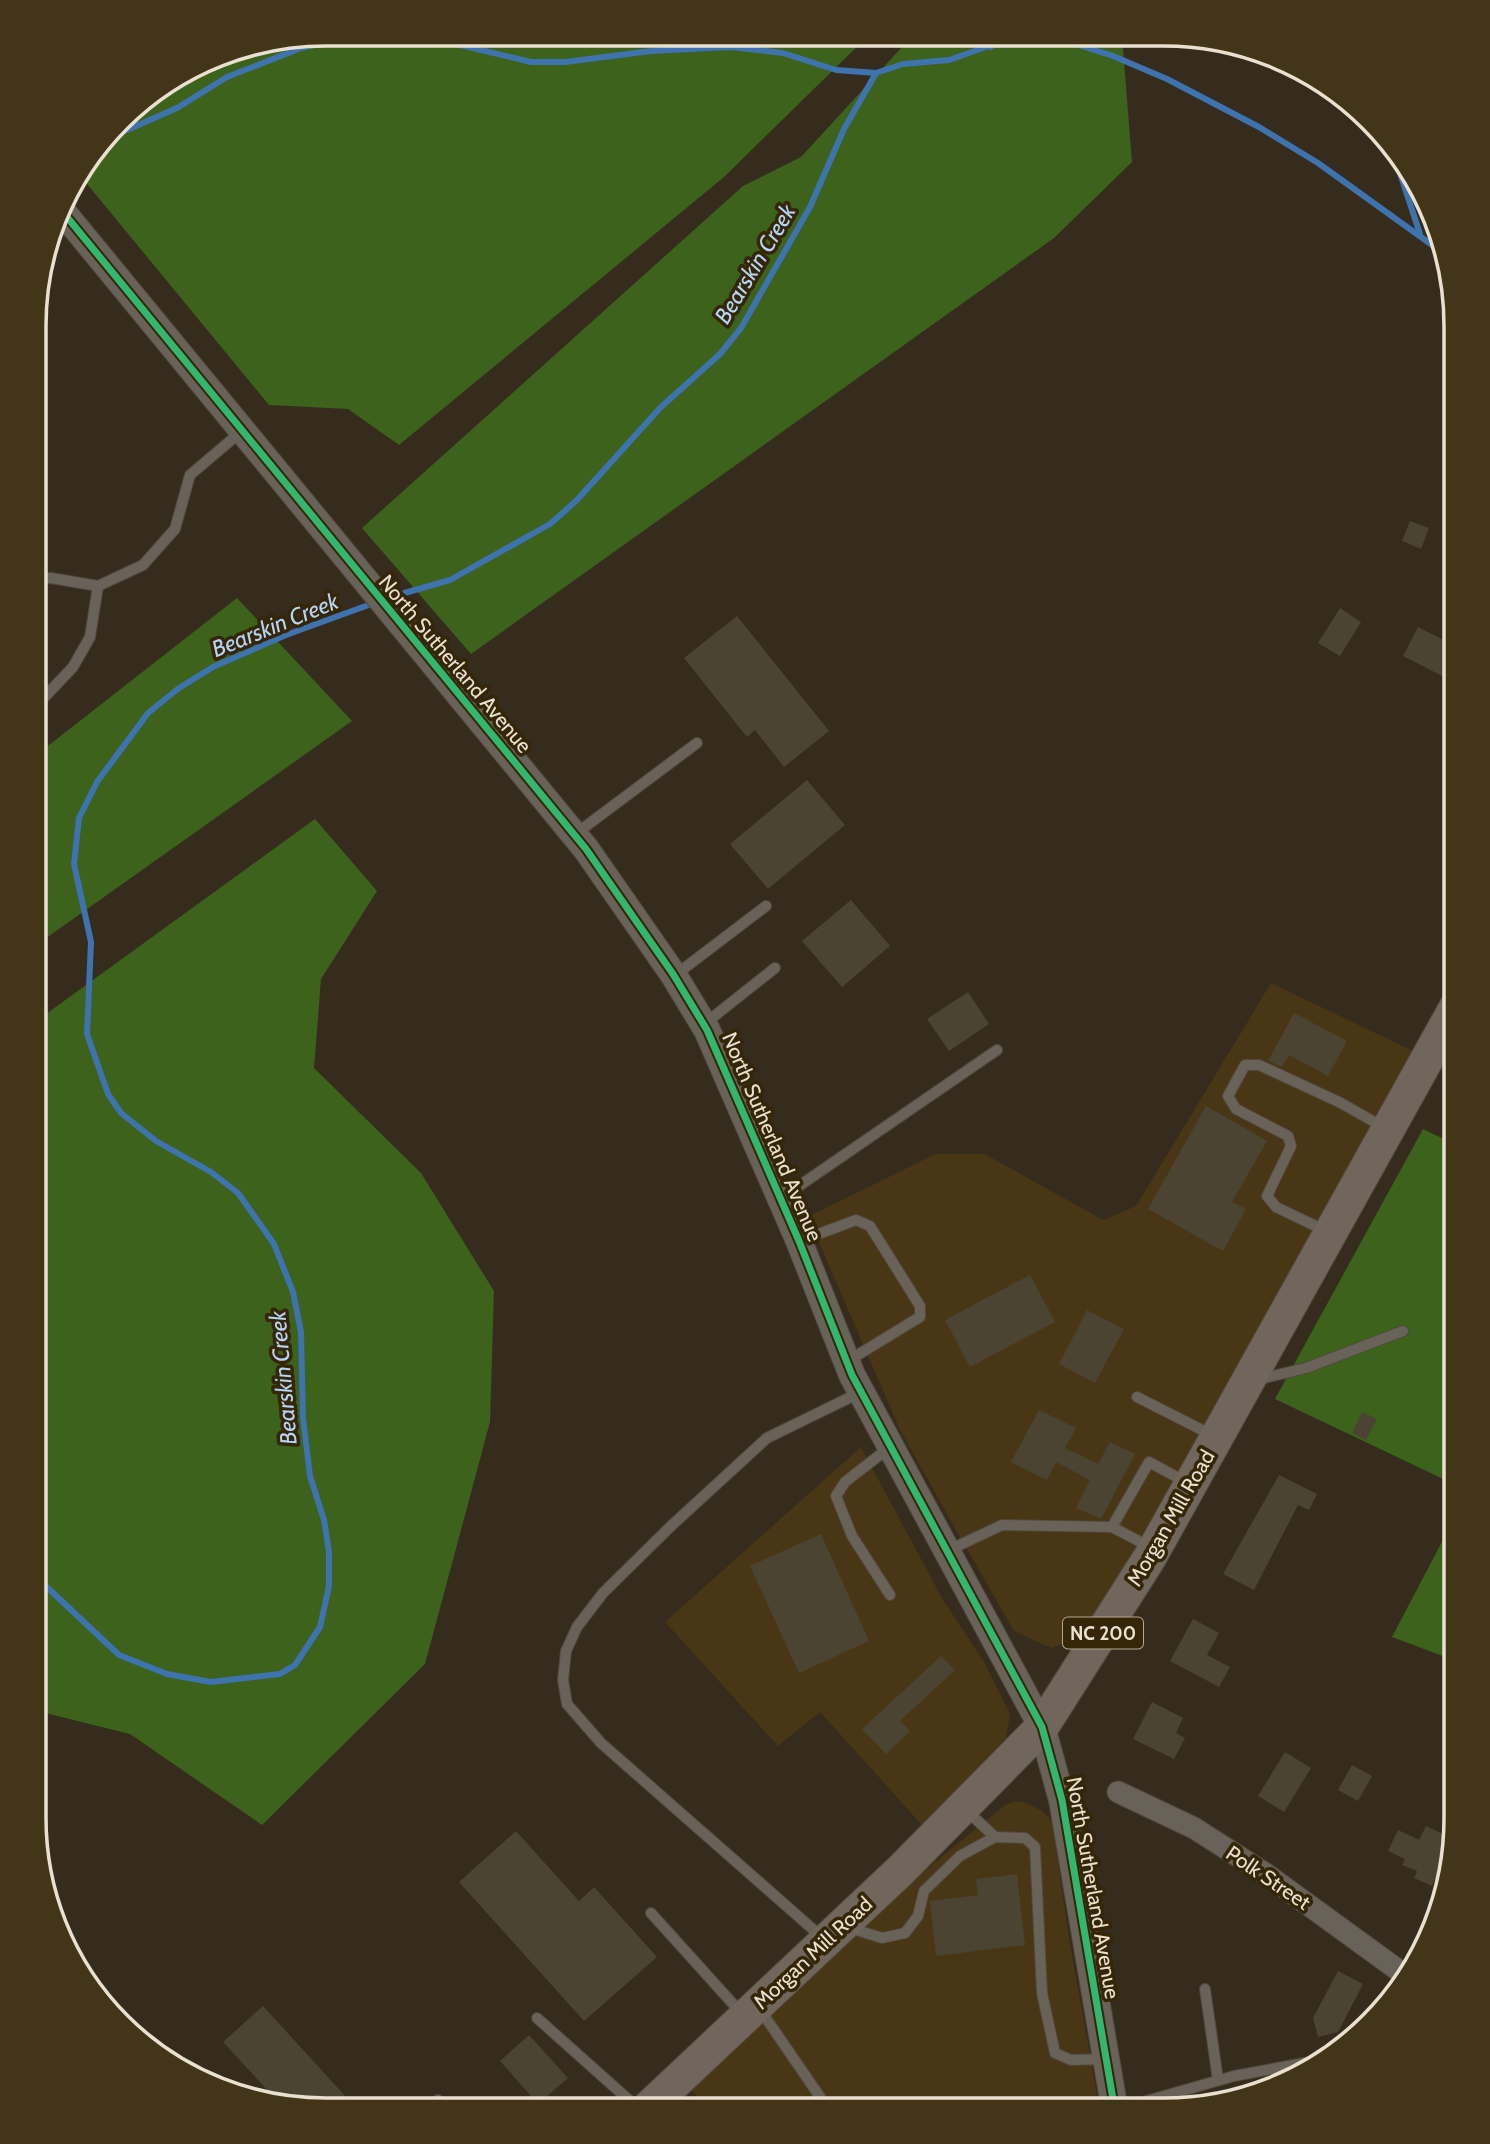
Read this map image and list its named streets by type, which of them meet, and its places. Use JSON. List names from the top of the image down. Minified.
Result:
{"streets":{"main road":["Morgan Mill Road","NC 200"],"street":["North Sutherland Avenue","Polk Street"]},"crossings":[["North Sutherland Avenue","Morgan Mill Road"]],"water":["Bearskin Creek"]}
